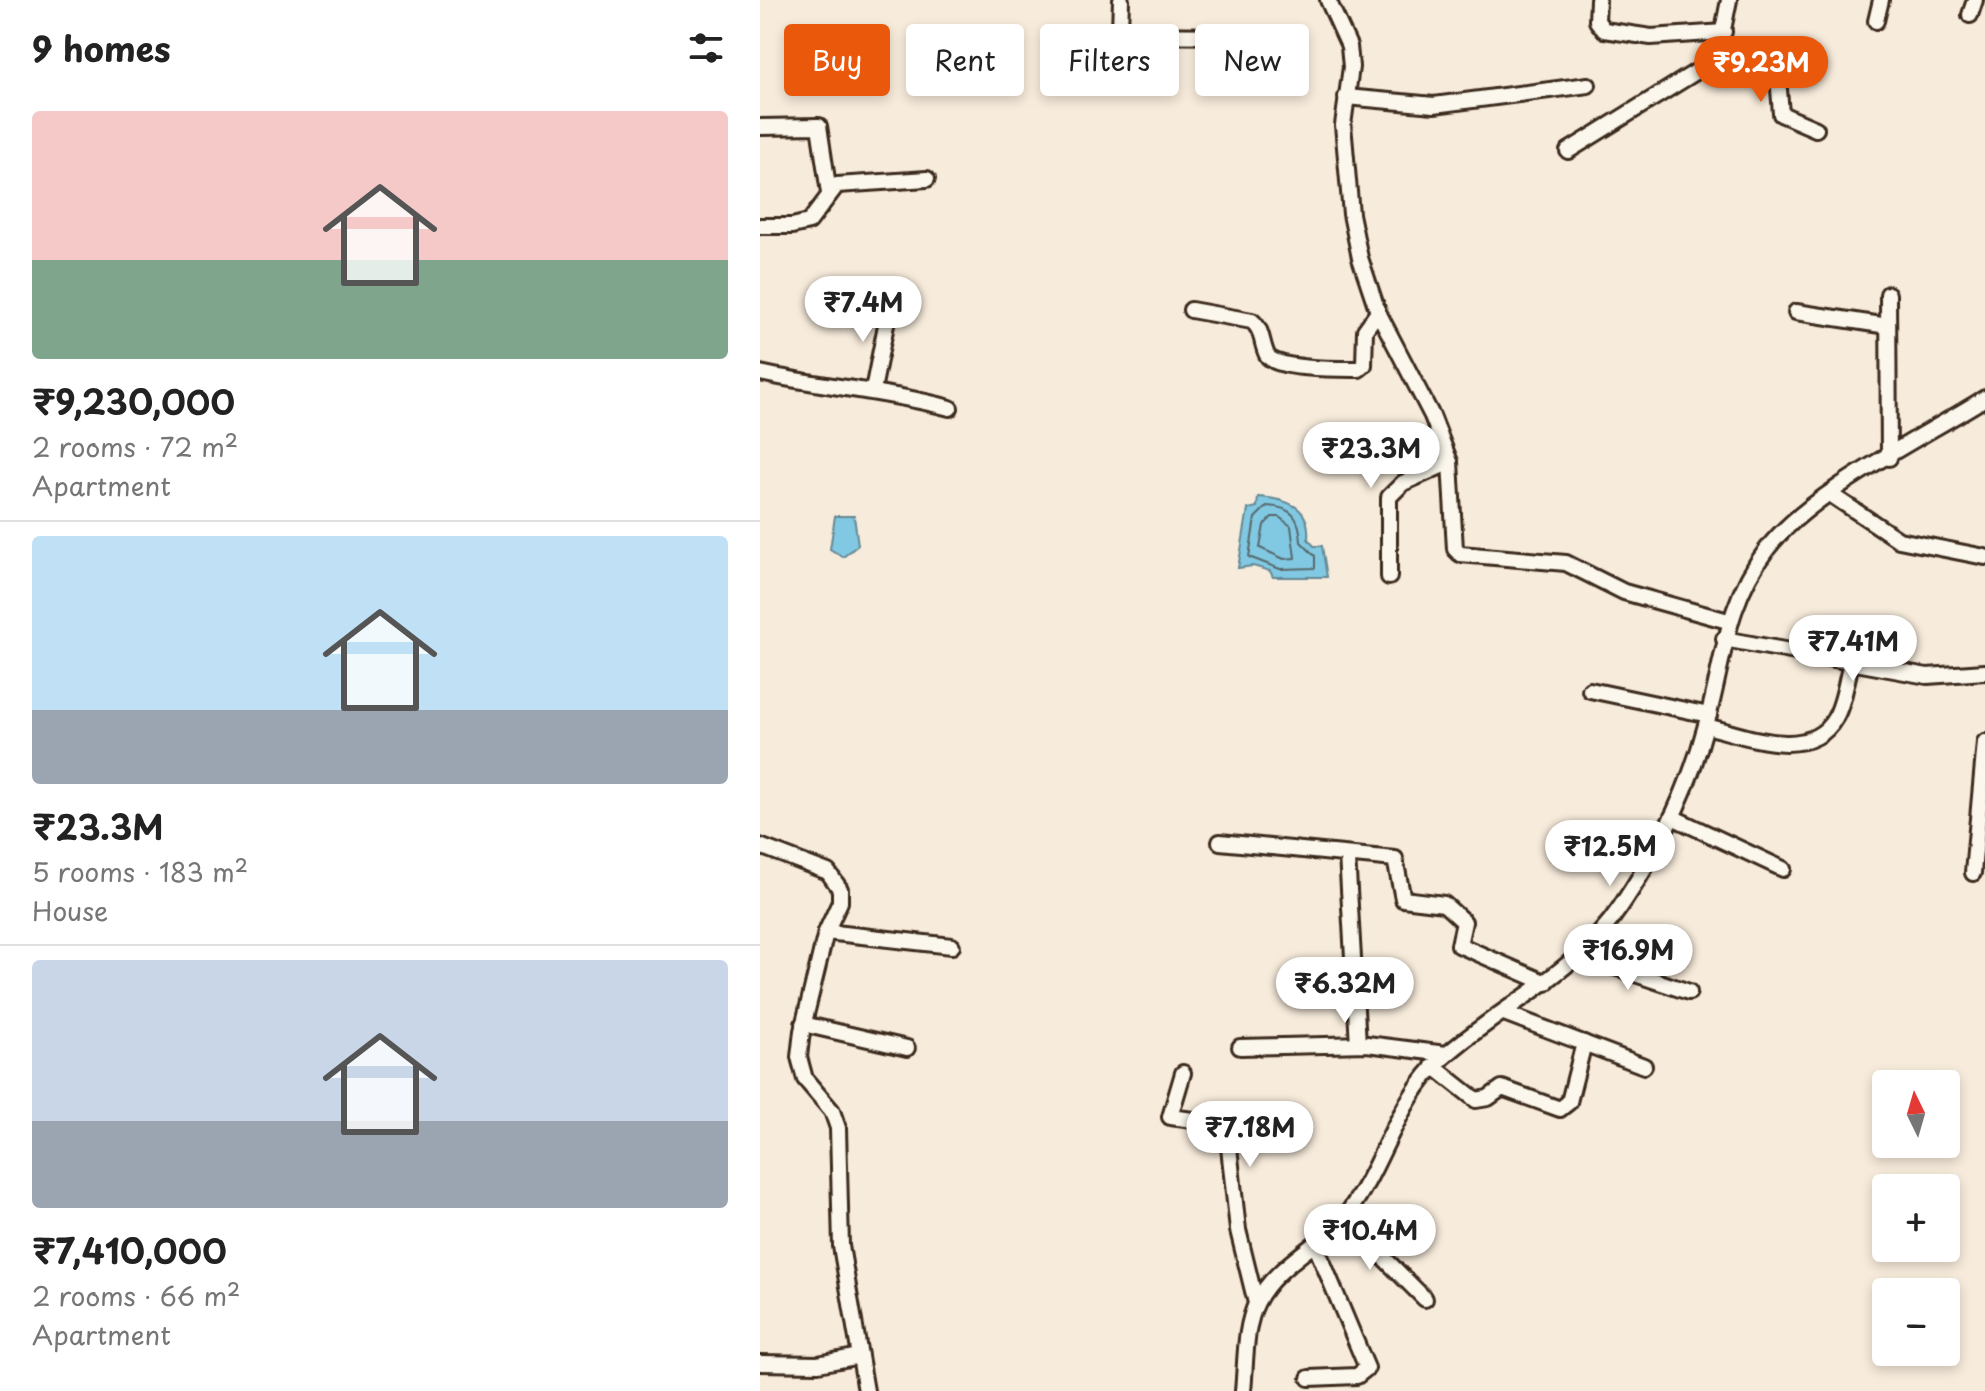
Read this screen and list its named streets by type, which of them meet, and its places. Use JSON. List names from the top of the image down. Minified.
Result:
{"north":"top","page":{"heading":"9 homes","chip":["Buy","Rent","Filters","New"],"price":["₹9.23M","₹7.4M","₹23.3M","₹7.41M","₹12.5M","₹16.9M","₹6.32M","₹7.18M","₹10.4M"],"list":[{"name":"₹9,230,000","note":"2 rooms · 72 m² · Apartment"},{"name":"₹23.3M","note":"5 rooms · 183 m² · House"},{"name":"₹7,410,000","note":"2 rooms · 66 m² · Apartment"}],"map_buttons":["+","−"]}}
